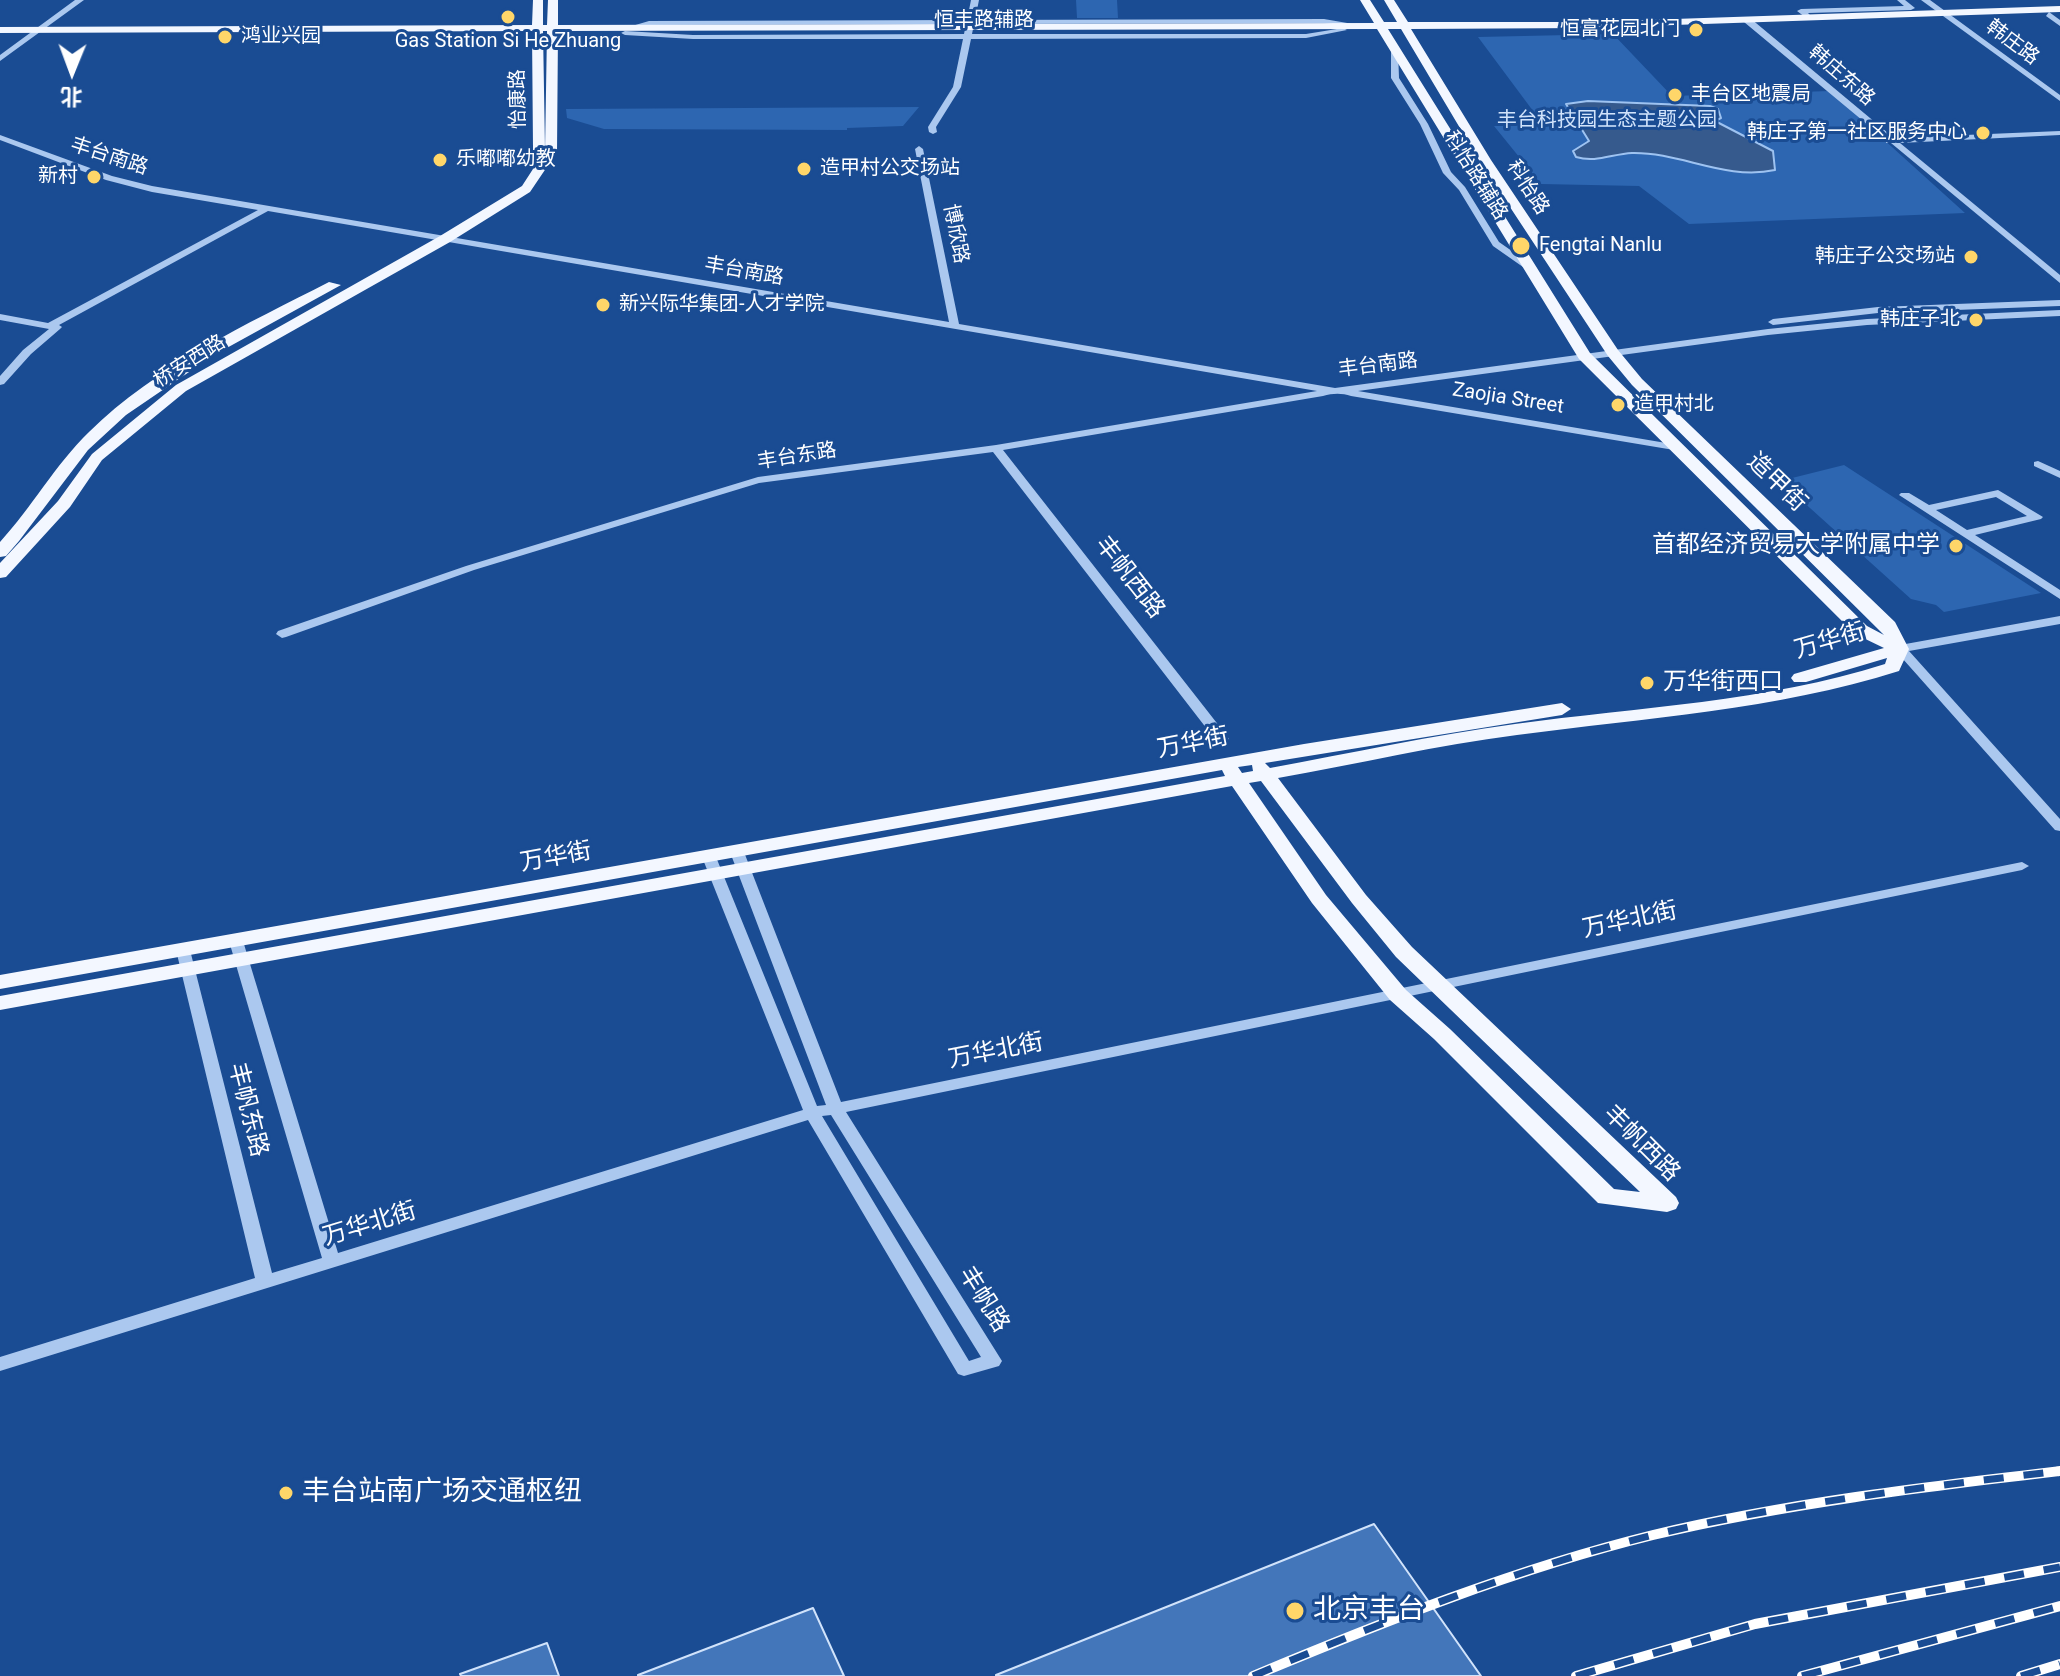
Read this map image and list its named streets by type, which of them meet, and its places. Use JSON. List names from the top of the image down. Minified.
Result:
{"streets":{"main road":["怡康路","科怡路","桥安西路","造甲街","丰帆西路","万华街"],"street":["韩庄路","韩庄东路","丰台南路","科怡路辅路","博欣路","Zaojia Street","丰台东路","万华北街","丰帆东路","丰帆路"]},"crossings":[["怡康路","丰台南路"],["怡康路","桥安西路"],["丰台南路","科怡路"],["丰台南路","博欣路"],["丰台南路","桥安西路"],["丰台南路","Zaojia Street"],["丰台南路","丰台东路"],["丰台南路","造甲街"],["科怡路辅路","科怡路"],["科怡路","造甲街"],["Zaojia Street","丰台东路"],["Zaojia Street","造甲街"],["丰台东路","丰帆西路"],["造甲街","万华街"],["丰帆西路","万华街"],["丰帆西路","万华北街"],["万华街","丰帆东路"],["万华街","丰帆路"],["万华北街","丰帆东路"],["万华北街","丰帆路"]],"parks":["丰台科技园生态主题公园"],"places":["Gas Station Si He Zhuang","恒富花园北门","鸿业兴园","丰台区地震局","韩庄子第一社区服务中心","乐嘟嘟幼教","造甲村公交场站","新村","Fengtai Nanlu","韩庄子公交场站","新兴际华集团-人才学院","韩庄子北","造甲村北","首都经济贸易大学附属中学","万华街西口","丰台站南广场交通枢纽","北京丰台"],"north":"bottom"}
